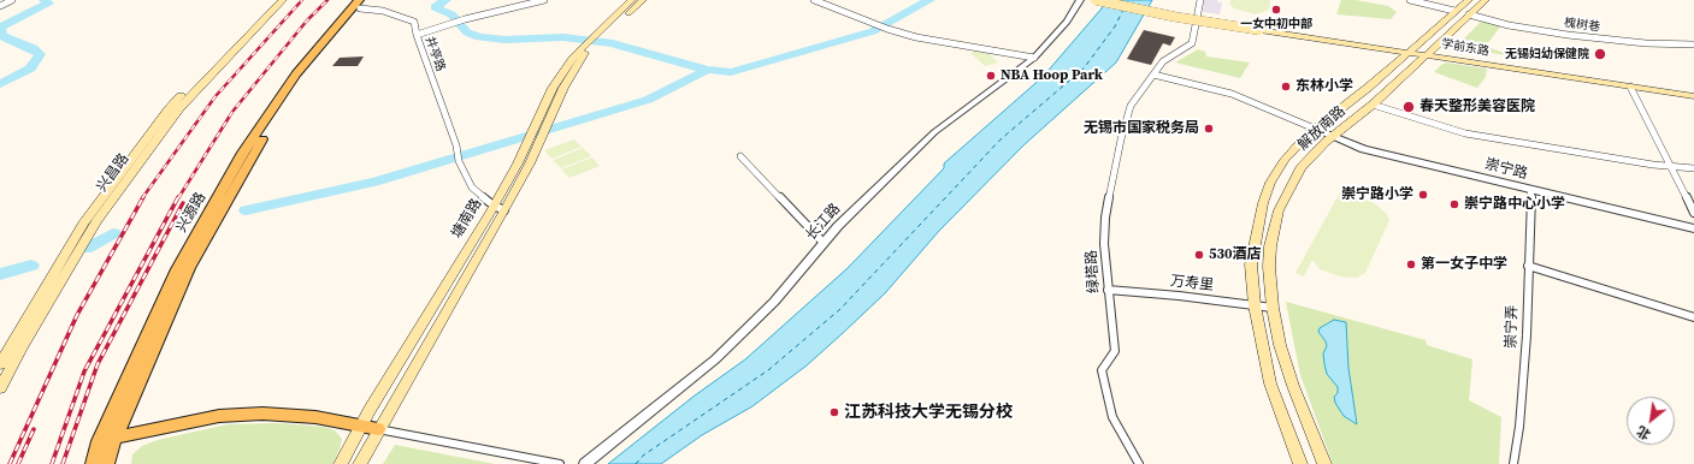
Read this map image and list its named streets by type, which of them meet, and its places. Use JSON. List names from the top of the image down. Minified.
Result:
{"streets":{"main road":["学前东路","解放南路","兴昌路","兴源路","塘南路"],"street":["槐树巷","井亭路","崇宁路","长江路","绿塔路","万寿里","崇宁弄"]},"crossings":[["槐树巷","解放南路"],["学前东路","解放南路"],["井亭路","兴源路"],["井亭路","塘南路"],["解放南路","崇宁路"],["解放南路","万寿里"],["崇宁路","崇宁弄"],["绿塔路","万寿里"]],"places":["一女中初中部","无锡妇幼保健院","NBA Hoop Park","东林小学","春天整形美容医院","无锡市国家税务局","崇宁路小学","崇宁路中心小学","530酒店","第一女子中学","江苏科技大学无锡分校"],"north":"bottom left"}
